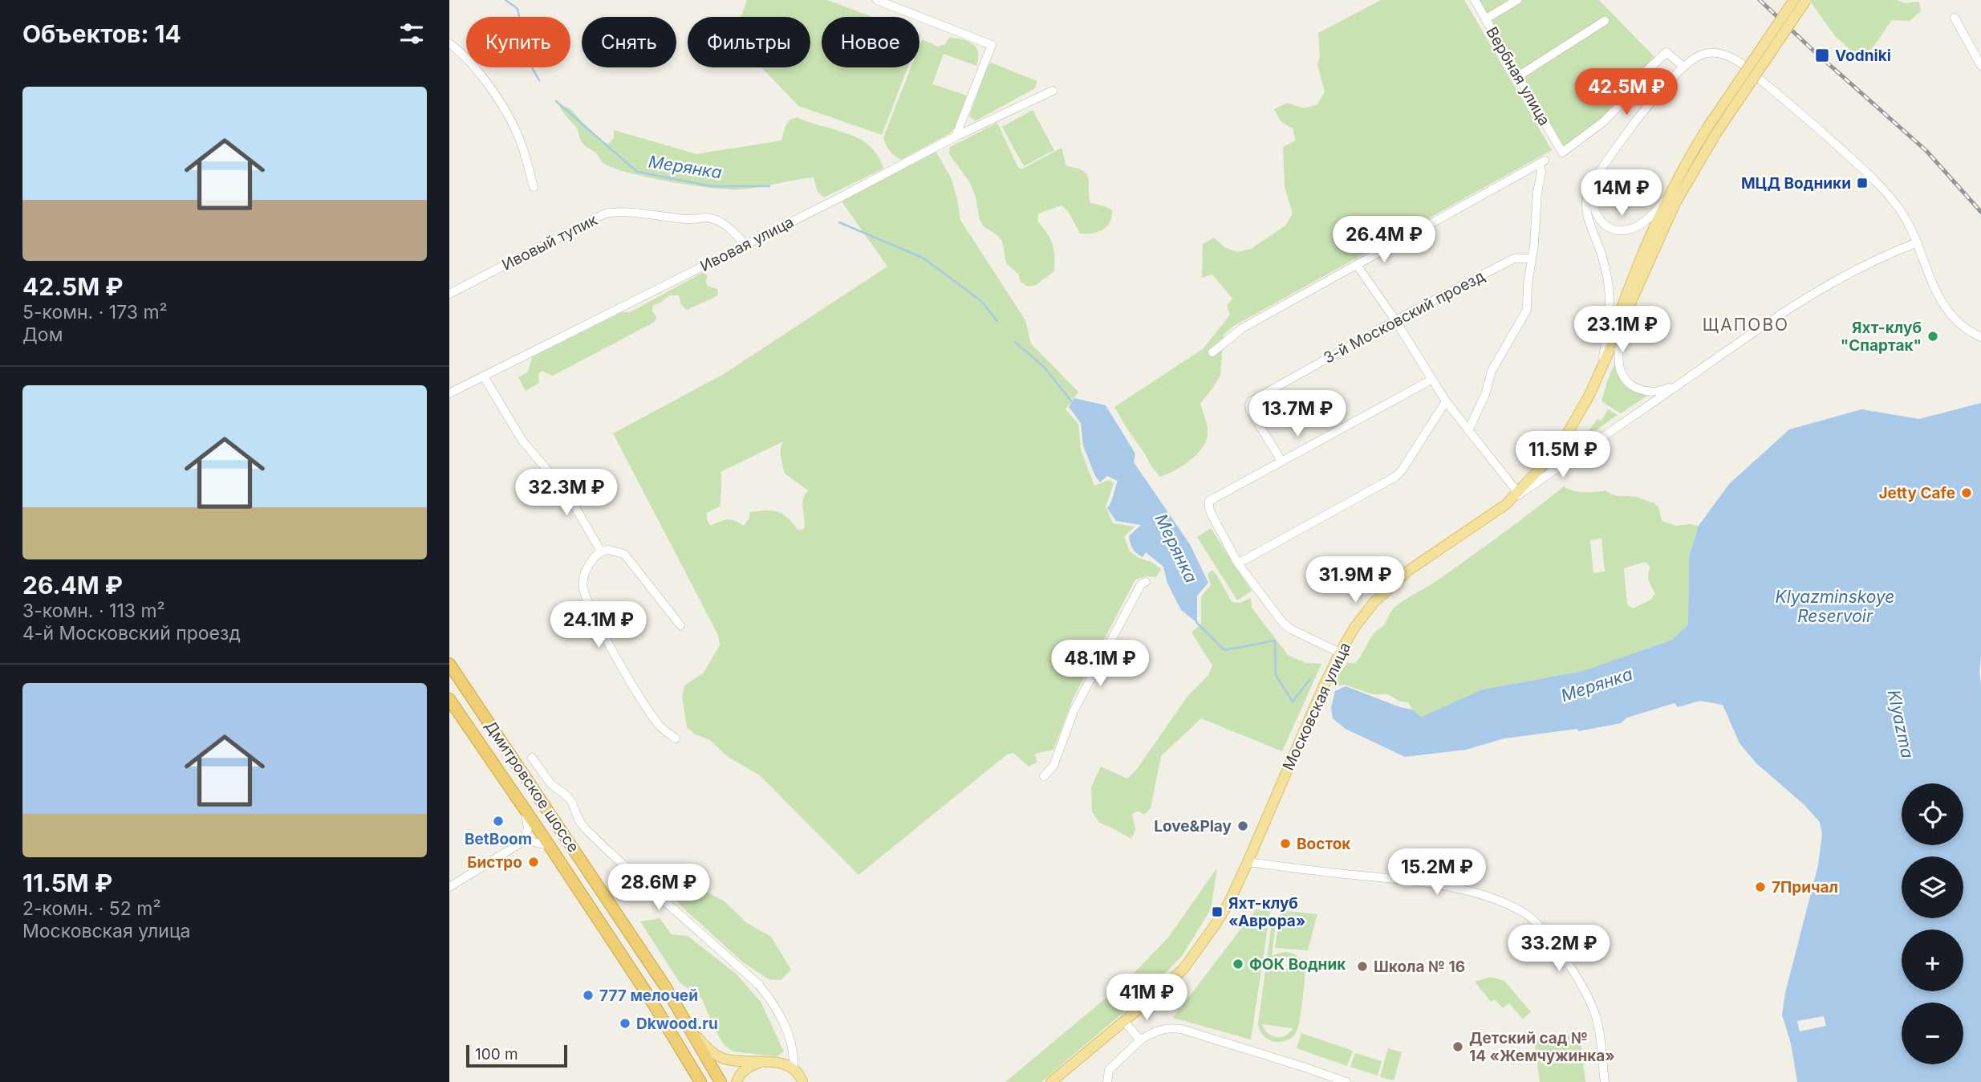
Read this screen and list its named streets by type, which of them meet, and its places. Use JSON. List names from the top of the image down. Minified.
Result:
{"streets":{"highway":["Дмитровское шоссе"],"main road":["Московская улица"],"street":["Вербная улица","Ивовый тупик","Ивовая улица","3-й Московский проезд"]},"crossings":[["Ивовый тупик","Ивовая улица"]],"districts":["ЩАПОВО"],"water":["Мерянка","Klyazminskoye Reservoir","Klyazma"],"places":{"transit":["Vodniki","МЦД Водники","Яхт-клуб «Аврора»"],"other":["Яхт-клуб \"Спартак\"","Jetty Cafe","BetBoom","Love&Play","Восток","Бистро","7Причал","ФОК Водник","Школа № 16","777 мелочей","Dkwood.ru","Детский сад № 14 «Жемчужинка»"]},"scale_bar":"100 m","page":{"heading":"Объектов: 14","chip":["Купить","Снять","Фильтры","Новое"],"list":[{"name":"42.5M ₽","note":"5-комн. · 173 m² · Дом"},{"name":"26.4M ₽","note":"3-комн. · 113 m² · 4-й Московский проезд"},{"name":"11.5M ₽","note":"2-комн. · 52 m² · Московская улица"}],"price":["42.5M ₽","14M ₽","26.4M ₽","23.1M ₽","13.7M ₽","11.5M ₽","32.3M ₽","31.9M ₽","24.1M ₽","48.1M ₽","15.2M ₽","28.6M ₽","33.2M ₽","41M ₽"],"map_buttons":["+","−"],"scale":"100 m"}}
